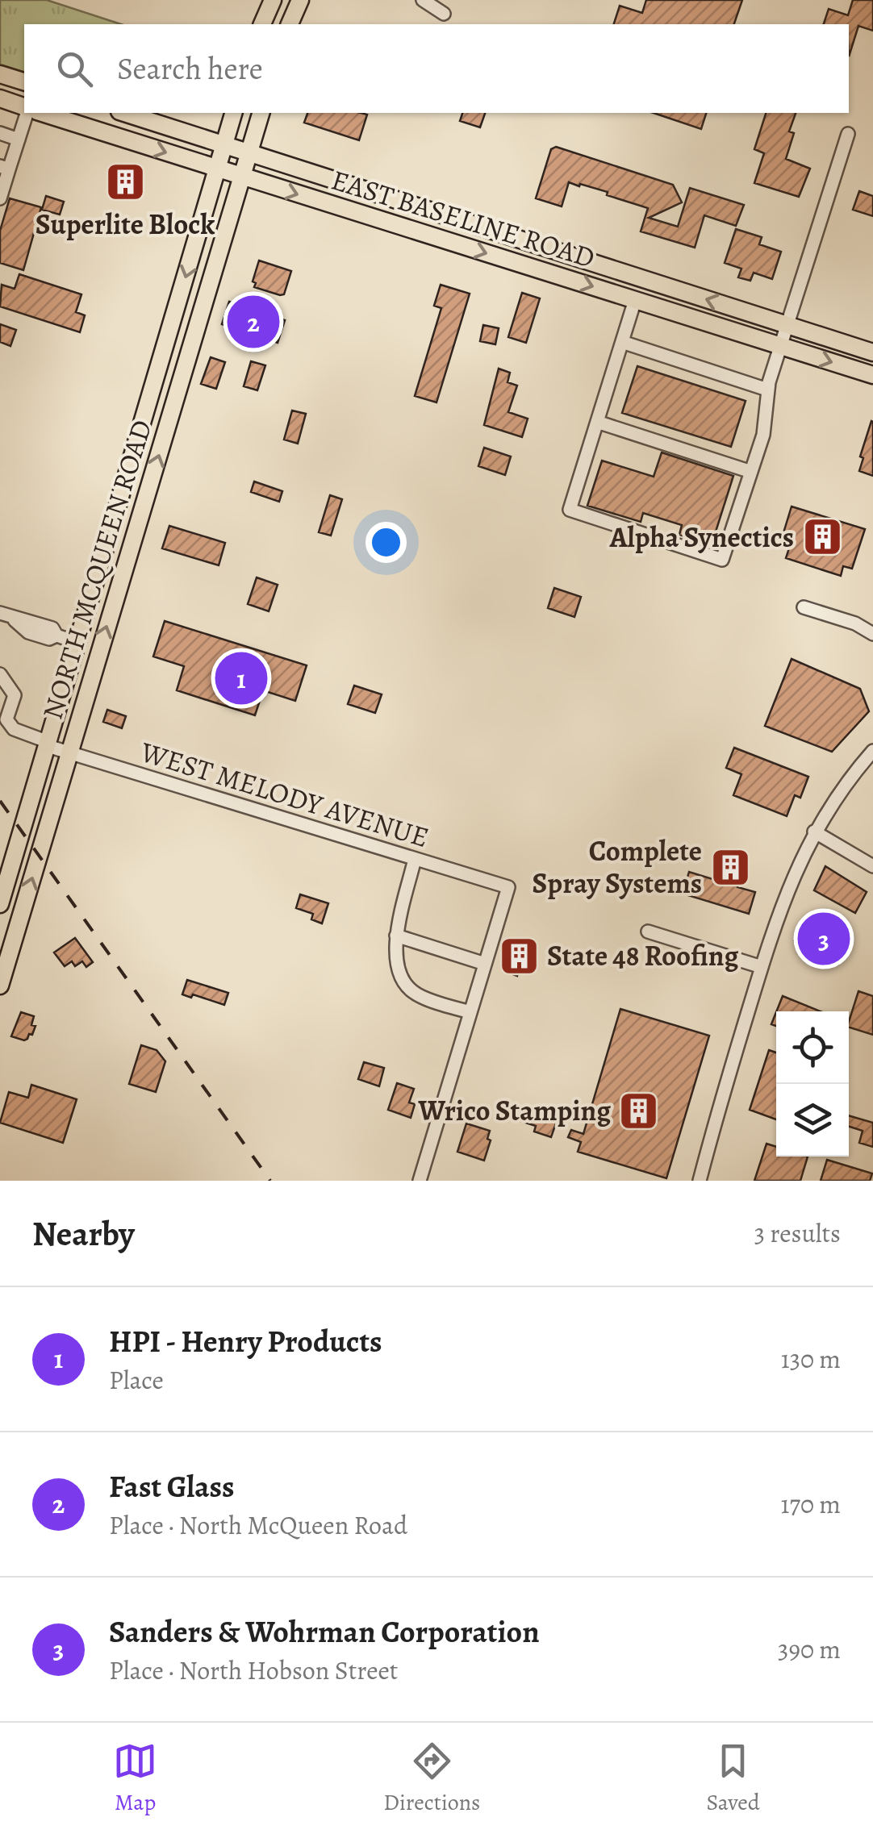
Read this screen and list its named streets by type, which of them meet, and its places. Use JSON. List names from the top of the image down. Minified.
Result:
{"streets":{"main road":["EAST BASELINE ROAD","NORTH MCQUEEN ROAD"],"street":["WEST MELODY AVENUE"]},"crossings":[["EAST BASELINE ROAD","NORTH MCQUEEN ROAD"],["NORTH MCQUEEN ROAD","WEST MELODY AVENUE"]],"places":{"building":["Superlite Block","Alpha Synectics","Complete Spray Systems","State 48 Roofing","Wrico Stamping"]},"page":{"search":"Search here","pins":["2","1","3"],"heading":["Nearby","3 results"],"list":[{"mark":"1","name":"HPI - Henry Products","note":"Place","value":"130 m"},{"mark":"2","name":"Fast Glass","note":"Place · North McQueen Road","value":"170 m"},{"mark":"3","name":"Sanders & Wohrman Corporation","note":"Place · North Hobson Street","value":"390 m"}],"nav":["Map","Directions","Saved"]}}
